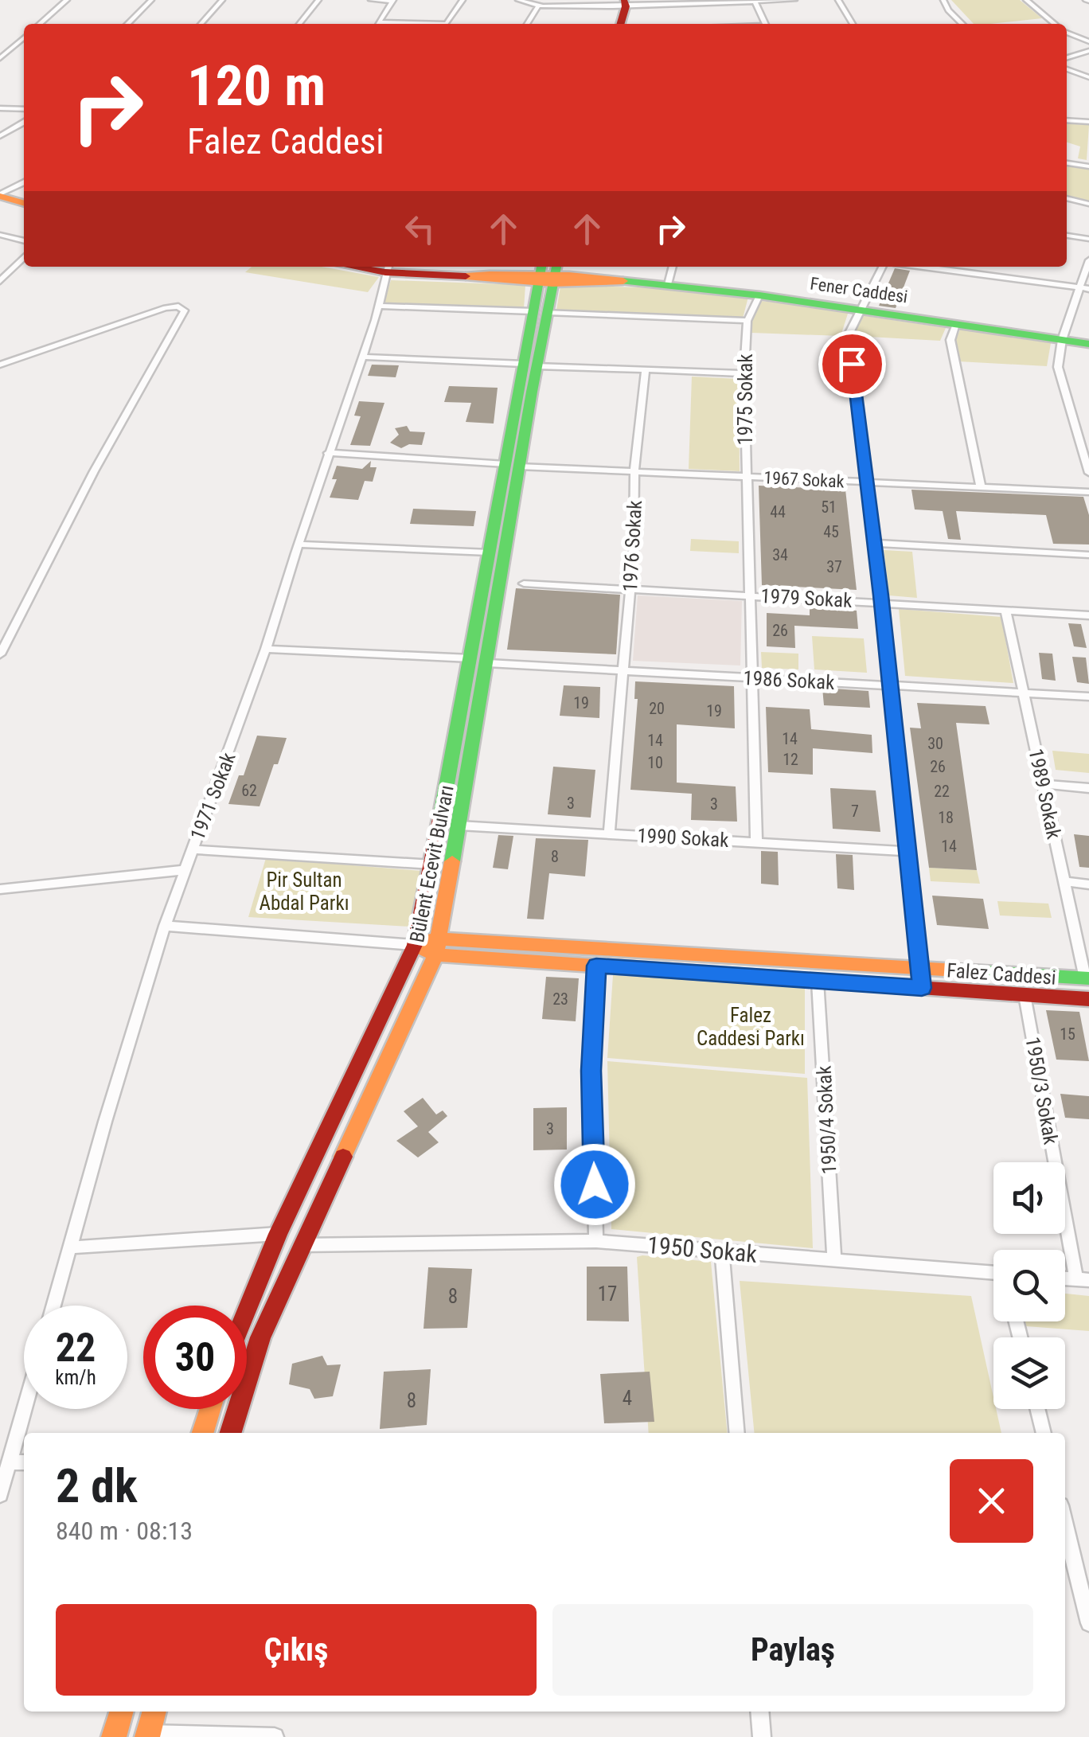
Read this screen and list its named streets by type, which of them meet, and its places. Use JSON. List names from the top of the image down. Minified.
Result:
{"streets":{"main road":["Fener Caddesi","Bülent Ecevit Bulvarı","Falez Caddesi"],"street":["1975 Sokak","1967 Sokak","1976 Sokak","1979 Sokak","1986 Sokak","1989 Sokak","1971 Sokak","1990 Sokak","1950/3 Sokak","1950/4 Sokak","1950 Sokak"]},"crossings":[["Fener Caddesi","1975 Sokak"],["Fener Caddesi","1971 Sokak"],["Fener Caddesi","Bülent Ecevit Bulvarı"],["1975 Sokak","1967 Sokak"],["1975 Sokak","1979 Sokak"],["1975 Sokak","1986 Sokak"],["1975 Sokak","1990 Sokak"],["1967 Sokak","1976 Sokak"],["1967 Sokak","Bülent Ecevit Bulvarı"],["1976 Sokak","1979 Sokak"],["1976 Sokak","1986 Sokak"],["1976 Sokak","1990 Sokak"],["1979 Sokak","1989 Sokak"],["1986 Sokak","1989 Sokak"],["1986 Sokak","Bülent Ecevit Bulvarı"],["1989 Sokak","Falez Caddesi"],["1990 Sokak","Bülent Ecevit Bulvarı"],["Bülent Ecevit Bulvarı","Falez Caddesi"],["Bülent Ecevit Bulvarı","1950 Sokak"],["Falez Caddesi","1950/3 Sokak"],["Falez Caddesi","1950/4 Sokak"],["1950/4 Sokak","1950 Sokak"]],"parks":["Pir Sultan Abdal Parkı","Falez Caddesi Parkı"],"house_numbers":["51","44","45","34","37","26","19","20","19","14","14","30","12","10","26","62","22","3","3","7","18","14","8","23","15","3","17","8","4","8"],"page":{"turn":["120 m","Falez Caddesi"],"speed":"22 km/h","limit":"30","heading":["2 dk","840 m · 08:13"],"buttons":["Çıkış","Paylaş"]}}
